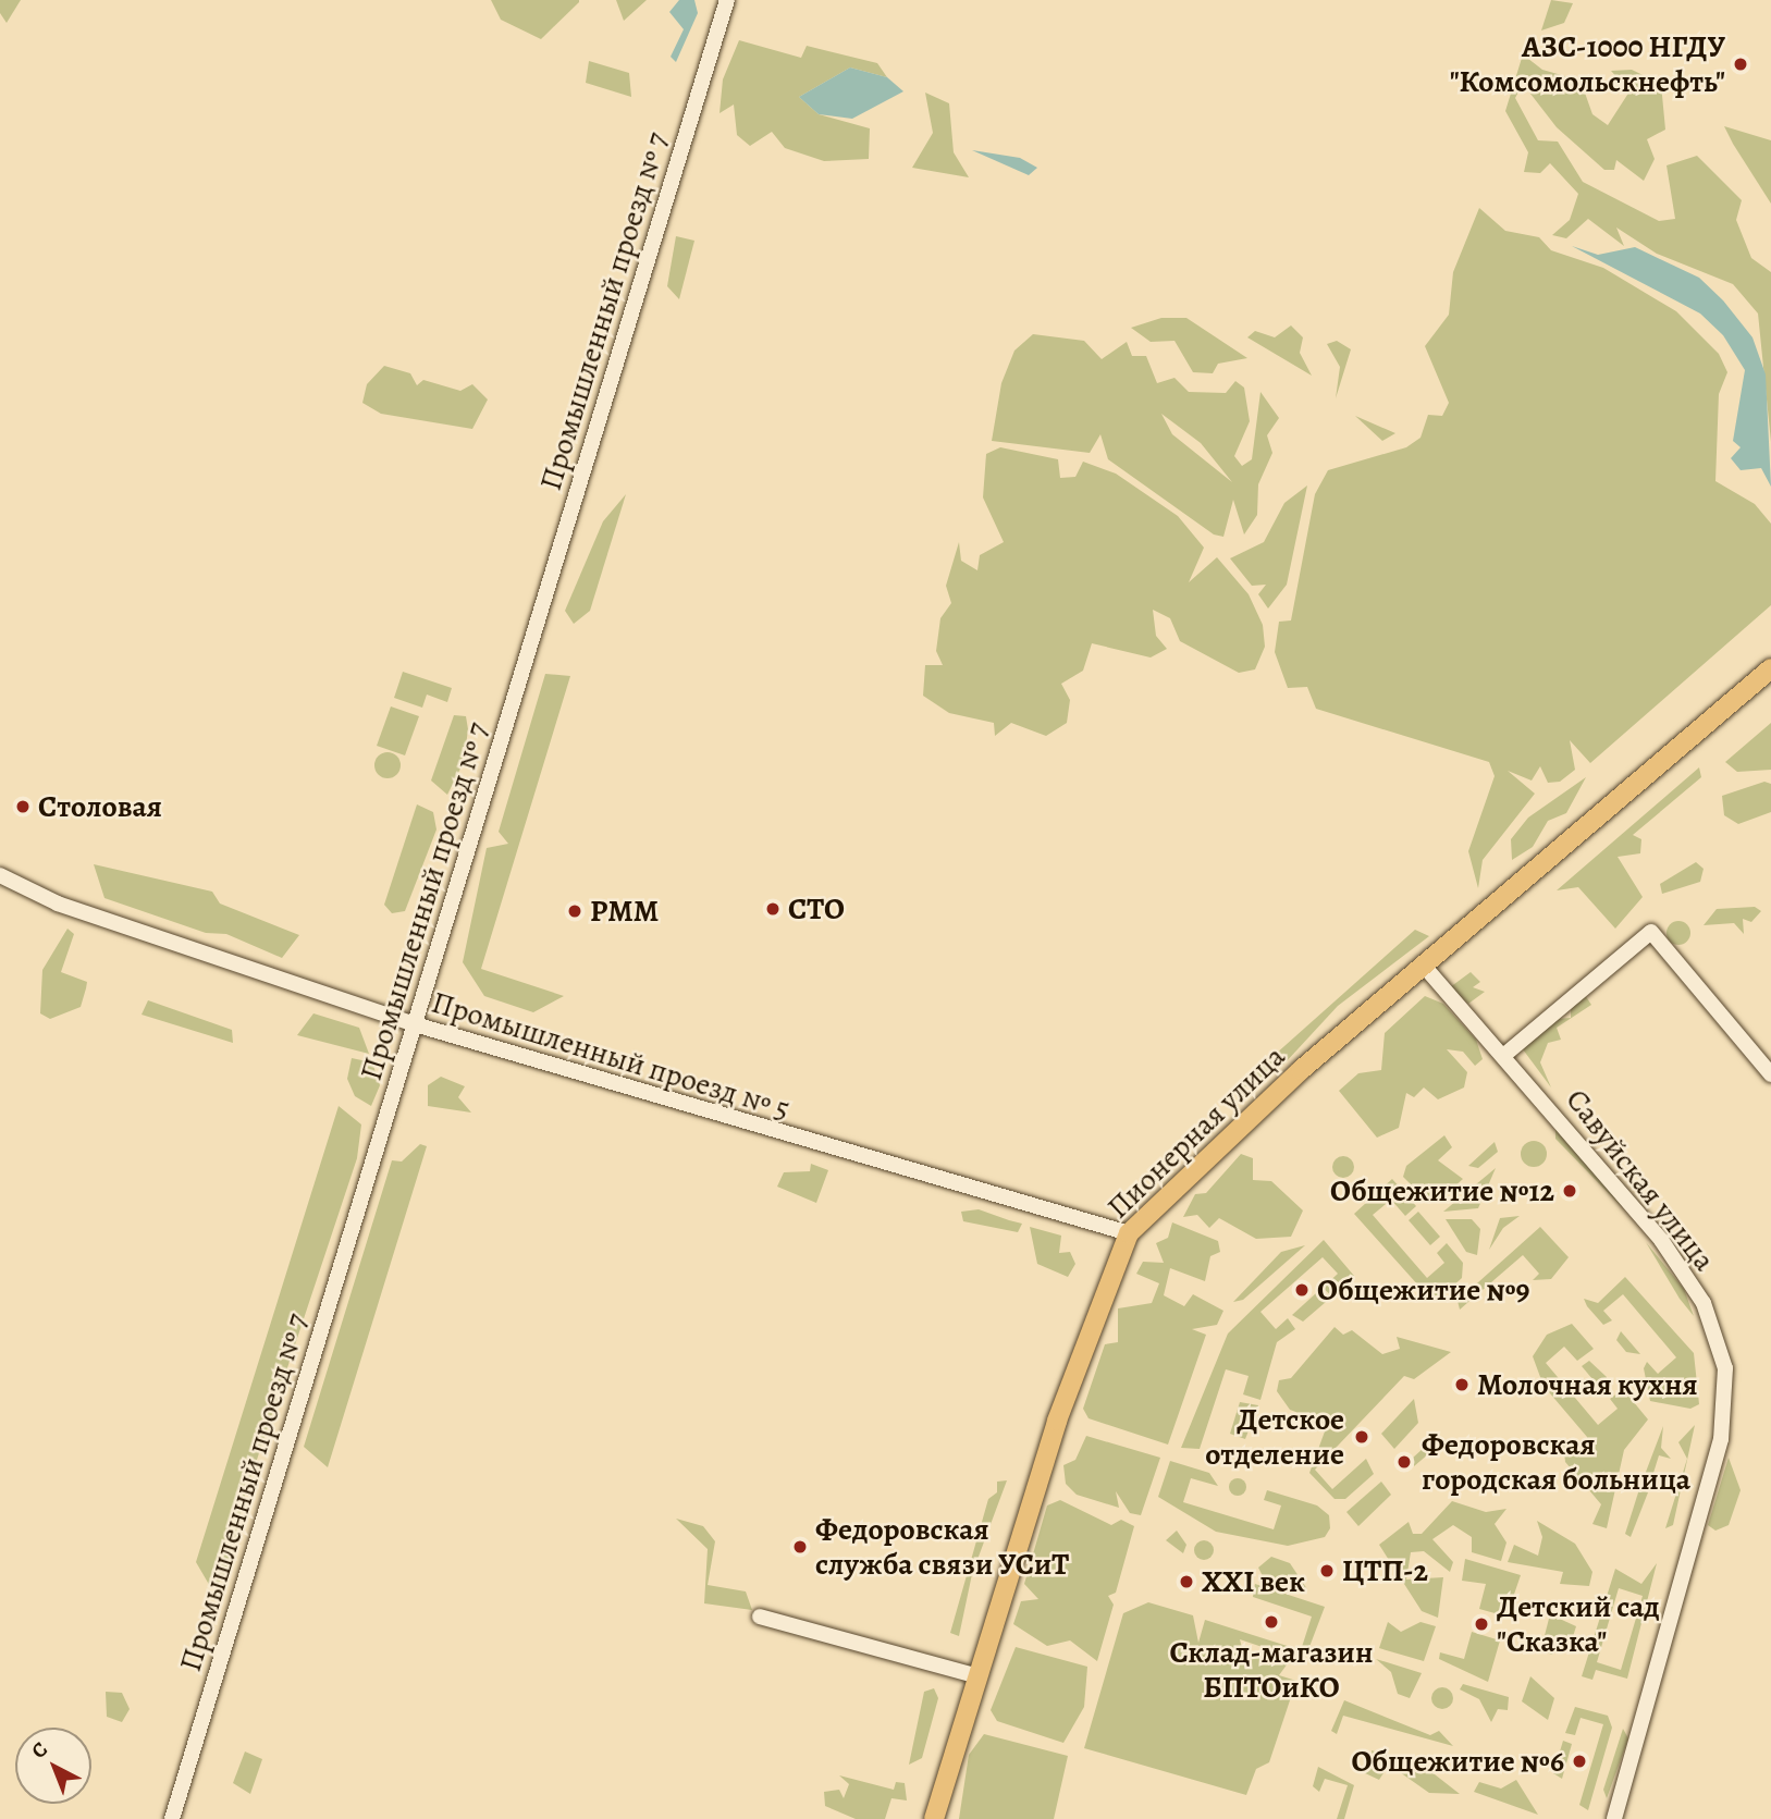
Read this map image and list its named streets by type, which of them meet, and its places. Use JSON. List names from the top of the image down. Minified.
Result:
{"streets":{"main road":["Пионерная улица"],"street":["Промышленный проезд № 7","Промышленный проезд № 5","Савуйская улица"]},"crossings":[["Промышленный проезд № 7","Промышленный проезд № 5"],["Промышленный проезд № 5","Пионерная улица"],["Пионерная улица","Савуйская улица"]],"places":["АЗС-1000 НГДУ \"Комсомольскнефть\"","Столовая","СТО","РММ","Общежитие №12","Общежитие №9","Молочная кухня","Детское отделение","Федоровская городская больница","Федоровская служба связи УСиТ","ЦТП-2","XXI век","Склад-магазин БПТОиКО","Детский сад \"Сказка\"","Общежитие №6"],"north":"top left"}
